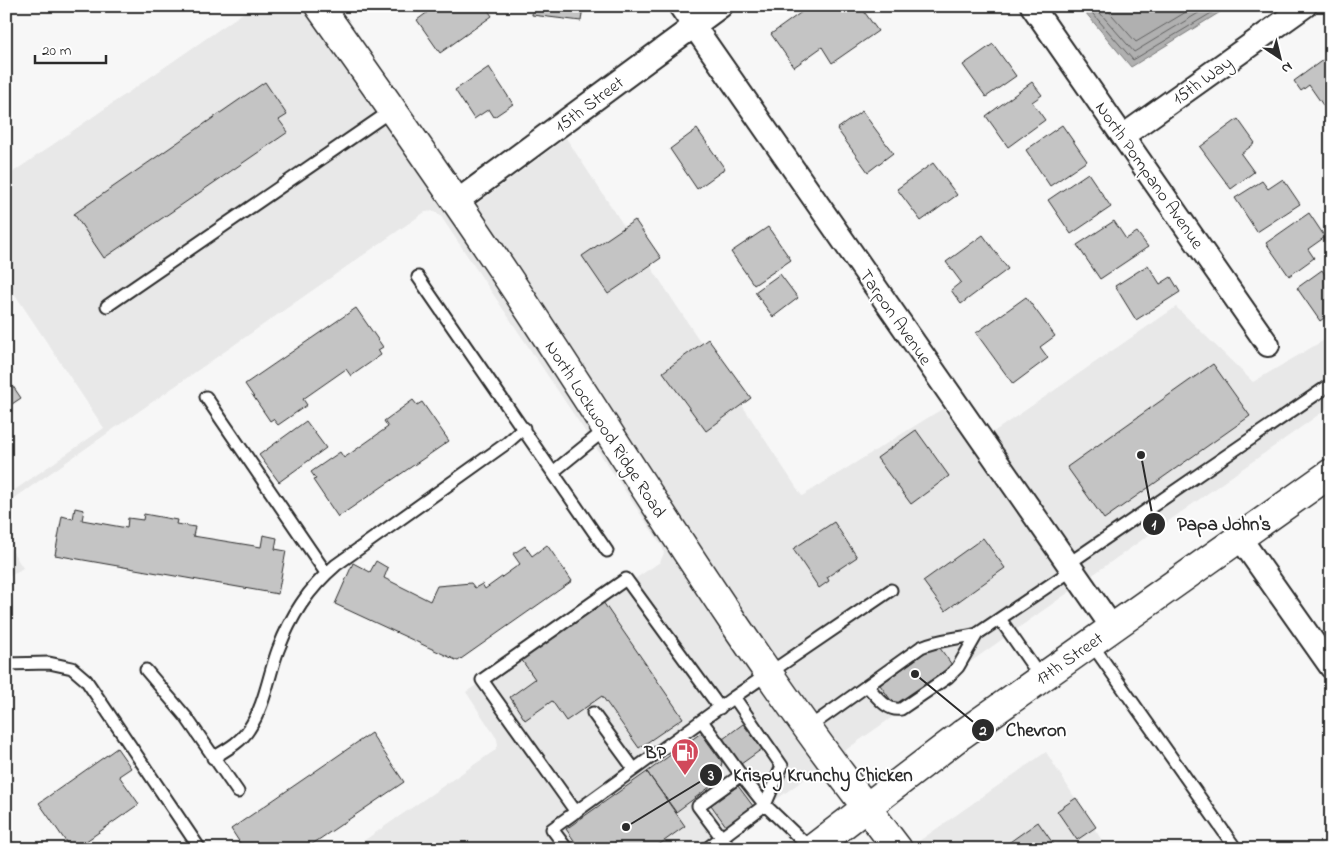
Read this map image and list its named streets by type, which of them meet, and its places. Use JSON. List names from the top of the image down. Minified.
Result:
{"streets":{"street":["15th Way","15th Street","North Pompano Avenue","Tarpon Avenue","North Lockwood Ridge Road","17th Street"]},"crossings":[["15th Way","North Pompano Avenue"],["15th Street","Tarpon Avenue"],["15th Street","North Lockwood Ridge Road"],["Tarpon Avenue","17th Street"],["North Lockwood Ridge Road","17th Street"]],"places":{"other":["Papa John's","Chevron","Krispy Krunchy Chicken"],"fuel station":["BP"]},"scale_bar":"20 m","north":"bottom right"}
